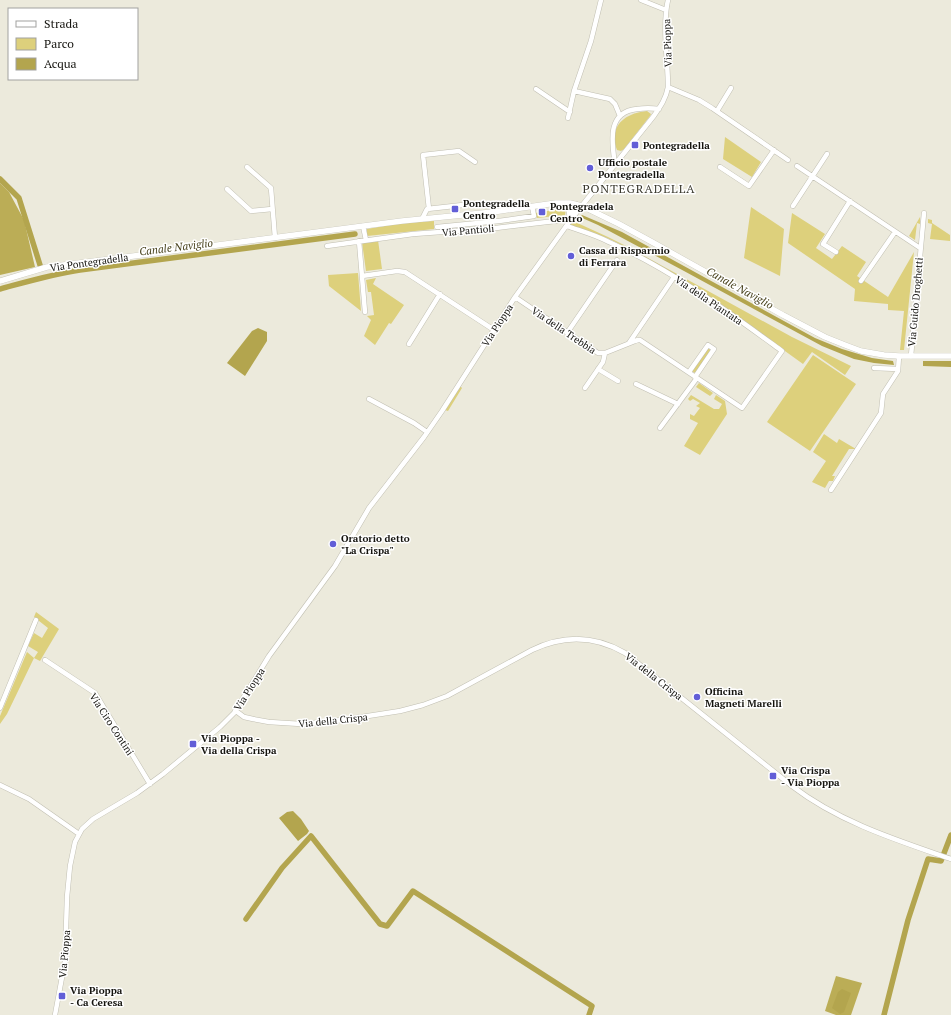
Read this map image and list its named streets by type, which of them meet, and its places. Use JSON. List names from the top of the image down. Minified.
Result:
{"streets":{"street":["Via Pioppa","Via Pantioli","Via Pontegradella","Via della Piantata","Via Guido Droghetti","Via della Trebbia","Via della Crispa","Via Ciro Contini"]},"crossings":[["Via Pioppa","Via Pantioli"],["Via Pioppa","Via Pontegradella"],["Via Pioppa","Via della Piantata"],["Via Pioppa","Via della Trebbia"],["Via Pioppa","Via della Crispa"],["Via Pioppa","Via Ciro Contini"],["Via Pontegradella","Via Guido Droghetti"],["Via della Piantata","Via della Trebbia"]],"districts":["PONTEGRADELLA"],"water":["Canale Naviglio"],"places":{"transit":["Pontegradella","Pontegradella Centro","Pontegradela Centro","Via Pioppa - Via della Crispa","Via Crispa - Via Pioppa","Via Pioppa - Ca Ceresa"],"other":["Ufficio postale Pontegradella","Cassa di Risparmio di Ferrara","Oratorio detto \"La Crispa\"","Officina Magneti Marelli"]},"legend":["Strada","Parco","Acqua"]}
